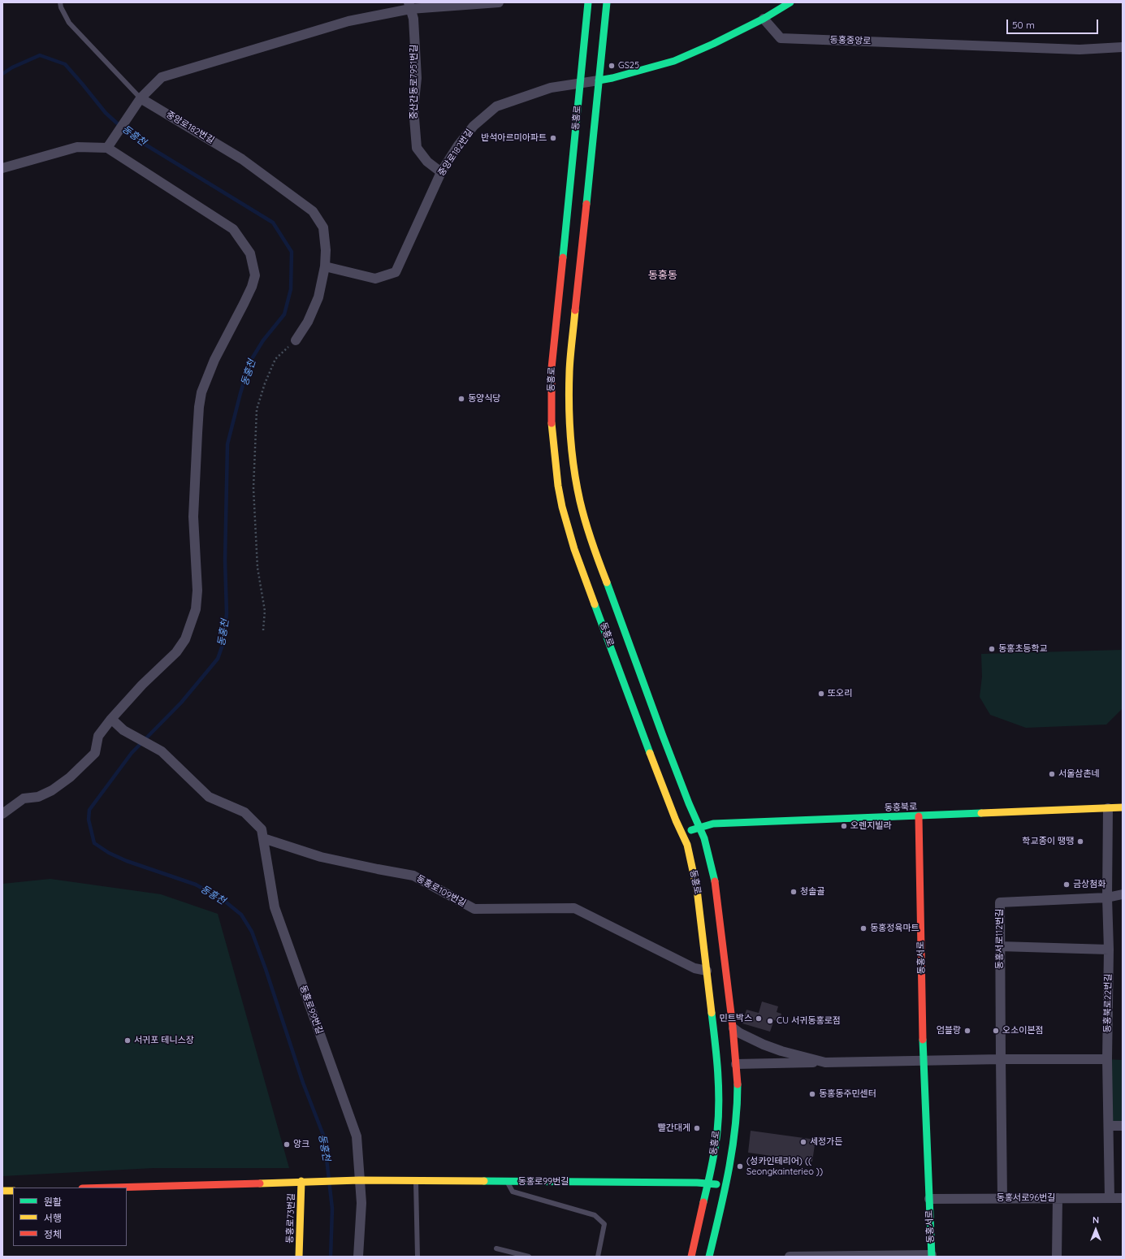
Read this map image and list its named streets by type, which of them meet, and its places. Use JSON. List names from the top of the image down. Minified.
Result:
{"streets":{"main road":["동홍로","동홍북로","동홍서로","동홍로99번길","동홍로73번길"],"street":["동홍중앙로","중산간동로7951번길","중앙로182번길","동홍로109번길","동홍서로112번길","동홍북로22번길","동홍서로96번길"]},"crossings":[["중산간동로7951번길","중앙로182번길"],["동홍로","중앙로182번길"],["동홍로","동홍북로"],["동홍로","동홍로109번길"],["동홍로","동홍로99번길"],["동홍북로","동홍서로"],["동홍북로","동홍북로22번길"],["동홍로109번길","동홍로99번길"],["동홍서로112번길","동홍북로22번길"],["동홍서로","동홍서로96번길"],["동홍북로22번길","동홍서로96번길"],["동홍로99번길","동홍로73번길"]],"districts":["동홍동"],"water":["동홍천"],"places":["GS25","반석아르미아파트","동양식당","동홍초등학교","또오리","서울삼촌네","오렌지빌라","학교종이 땡땡","금상첨화","청솔골","동홍정육마트","민트박스","CU 서귀동홍로점","엄블랑","오소이본점","서귀포 테니스장","동홍동주민센터","빨간대게","세정가든","앙크","(성카인테리어) (( Seongkainterieo ))"],"legend":["원활","서행","정체"],"scale_bar":"50 m","north":"top"}
